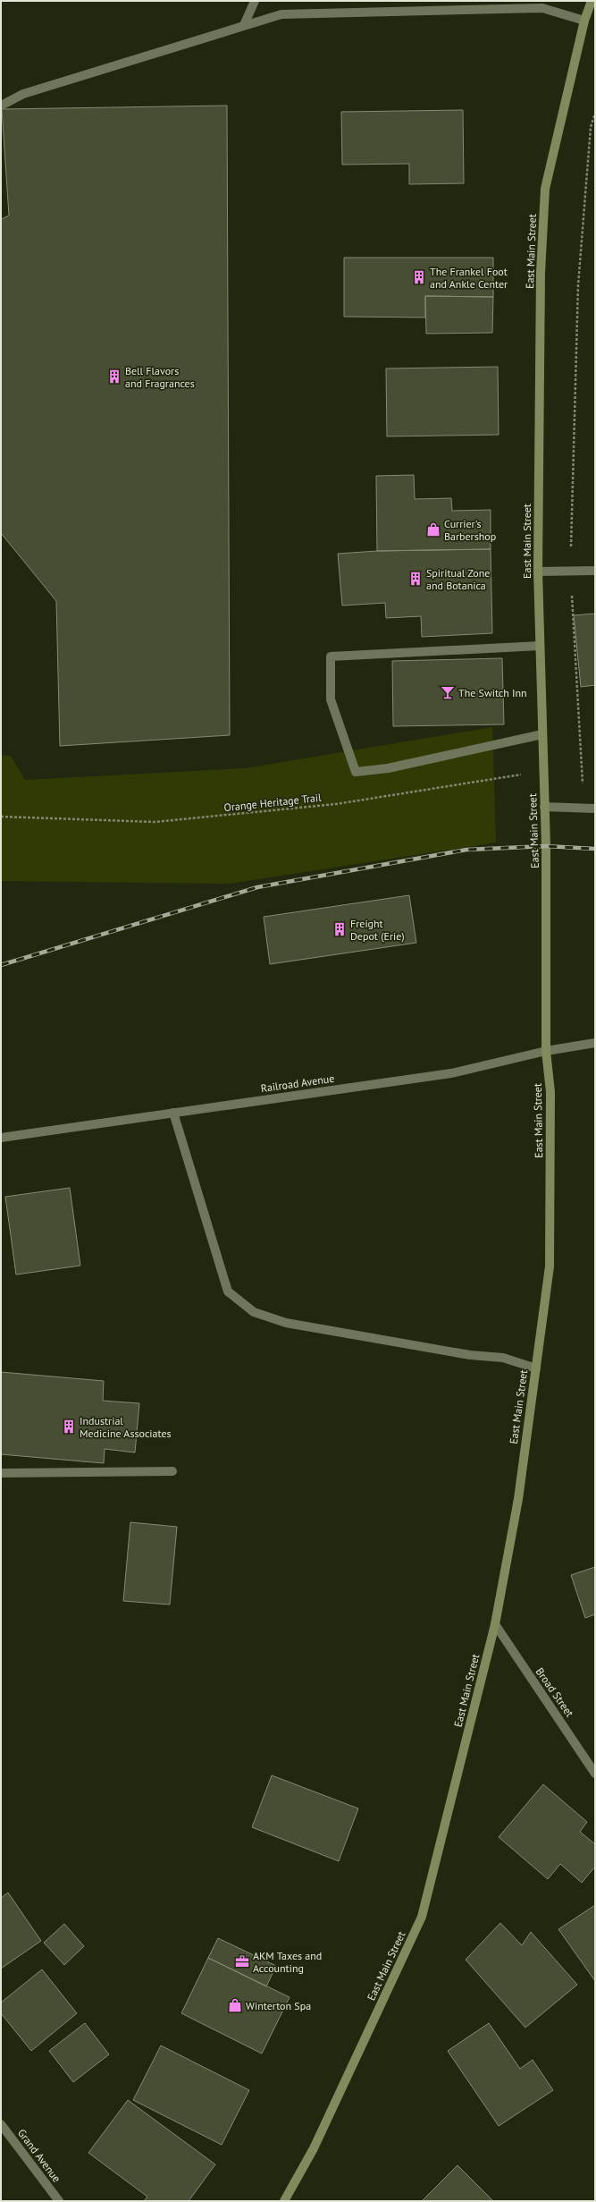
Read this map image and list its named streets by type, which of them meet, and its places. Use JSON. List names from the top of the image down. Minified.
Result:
{"streets":{"main road":["East Main Street"],"street":["Railroad Avenue","Broad Street","Grand Avenue"],"path":["Orange Heritage Trail"]},"crossings":[["East Main Street","Orange Heritage Trail"],["East Main Street","Railroad Avenue"],["East Main Street","Broad Street"]],"places":{"building":["The Frankel Foot and Ankle Center","Bell Flavors and Fragrances","Spiritual Zone and Botanica","Freight Depot (Erie)","Industrial Medicine Associates"],"shop":["Currier's Barbershop","Winterton Spa"],"bar":["The Switch Inn"],"office":["AKM Taxes and Accounting"]}}
